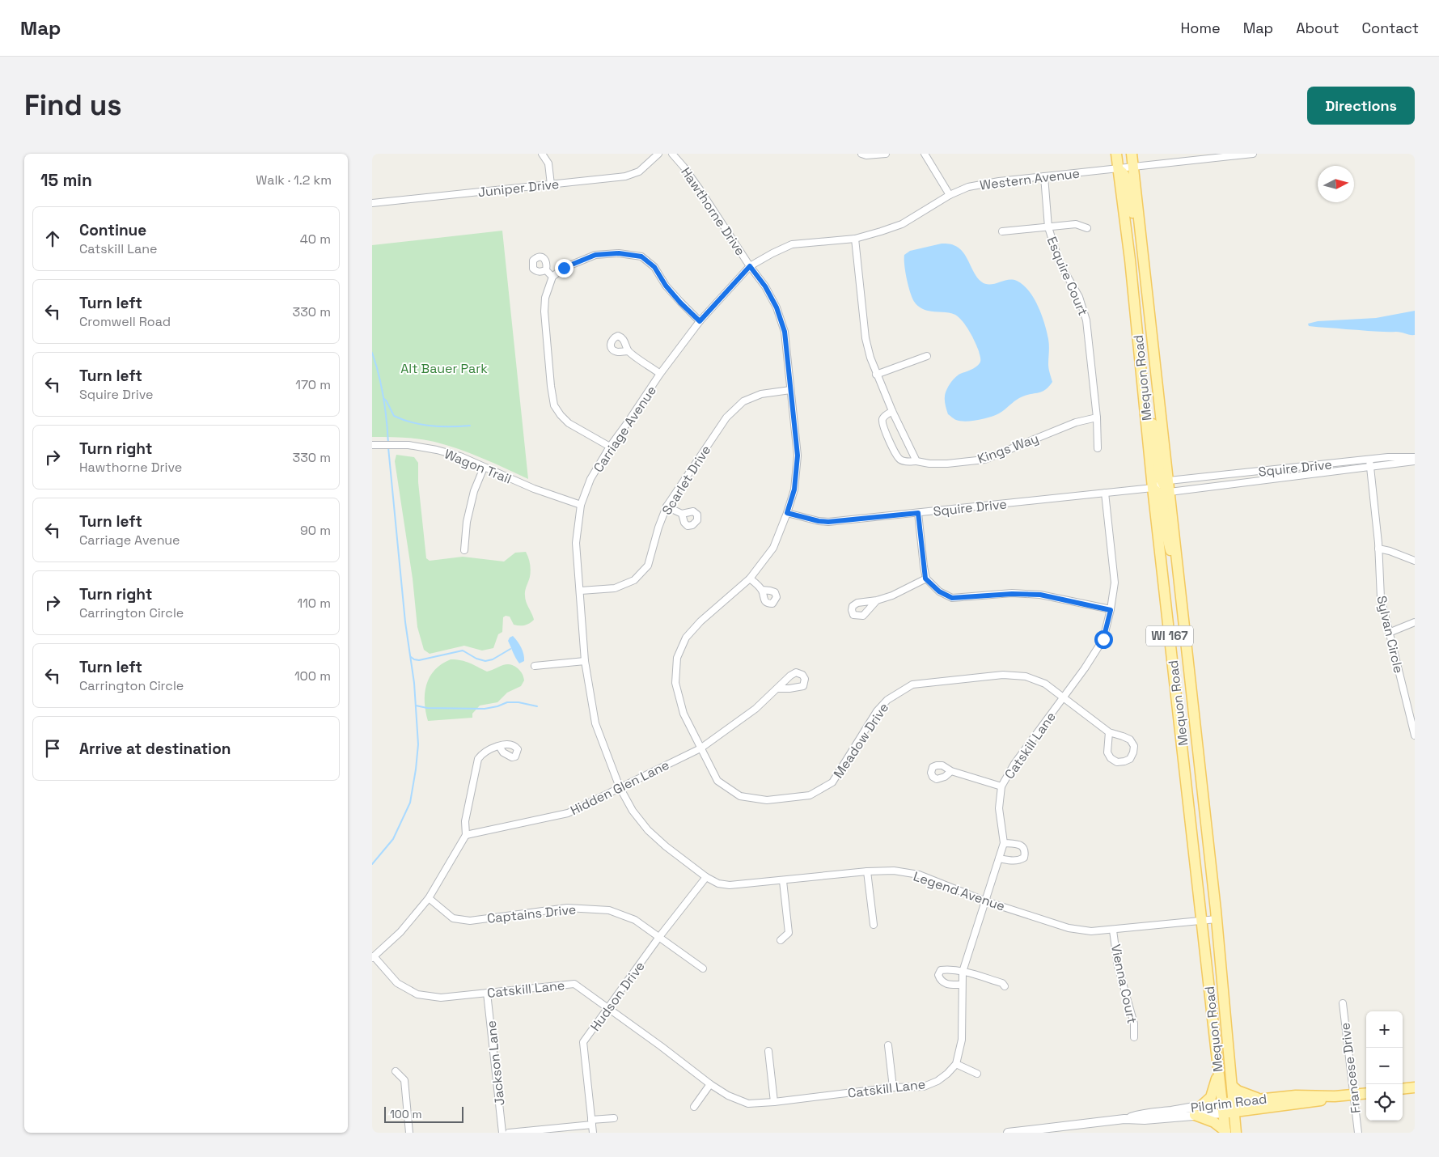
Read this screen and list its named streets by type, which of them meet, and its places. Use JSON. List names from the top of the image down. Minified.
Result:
{"streets":{"main road":["Mequon Road","WI 167","Pilgrim Road"],"street":["Western Avenue","Juniper Drive","Hawthorne Drive","Esquire Court","Carriage Avenue","Kings Way","Wagon Trail","Squire Drive","Scarlet Drive","Sylvan Circle","Meadow Drive","Catskill Lane","Hidden Glen Lane","Legend Avenue","Captains Drive","Vienna Court","Hudson Drive","Jackson Lane","Francese Drive"]},"crossings":[["Western Avenue","Hawthorne Drive"],["Western Avenue","Esquire Court"],["Western Avenue","Mequon Road"],["Western Avenue","Carriage Avenue"],["Hawthorne Drive","Carriage Avenue"],["Hawthorne Drive","Squire Drive"],["Hawthorne Drive","Scarlet Drive"],["Hawthorne Drive","Meadow Drive"],["Hawthorne Drive","Hidden Glen Lane"],["Esquire Court","Kings Way"],["Mequon Road","Squire Drive"],["Mequon Road","Legend Avenue"],["Mequon Road","Pilgrim Road"],["Carriage Avenue","Wagon Trail"],["Carriage Avenue","Scarlet Drive"],["Carriage Avenue","Hidden Glen Lane"],["Carriage Avenue","Legend Avenue"],["Squire Drive","Sylvan Circle"],["Squire Drive","Catskill Lane"],["Meadow Drive","Catskill Lane"],["Meadow Drive","Hidden Glen Lane"],["Catskill Lane","Legend Avenue"],["Catskill Lane","Hudson Drive"],["Catskill Lane","Jackson Lane"],["Hidden Glen Lane","Legend Avenue"],["Legend Avenue","Vienna Court"],["Legend Avenue","Hudson Drive"],["Captains Drive","Hudson Drive"],["Francese Drive","Pilgrim Road"]],"parks":["Alt Bauer Park"],"scale_bar":"100 m","north":"right","page":{"header":"Map","nav":["Home","Map","About","Contact"],"buttons":"Directions","title":"Find us","heading":["15 min","Walk · 1.2 km"],"list":[["Continue","Catskill Lane","40 m"],["Turn left","Cromwell Road","330 m"],["Turn left","Squire Drive","170 m"],["Turn right","Hawthorne Drive","330 m"],["Turn left","Carriage Avenue","90 m"],["Turn right","Carrington Circle","110 m"],["Turn left","Carrington Circle","100 m"],"Arrive at destination"],"map_buttons":["+","−"],"scale":"100 m"}}
